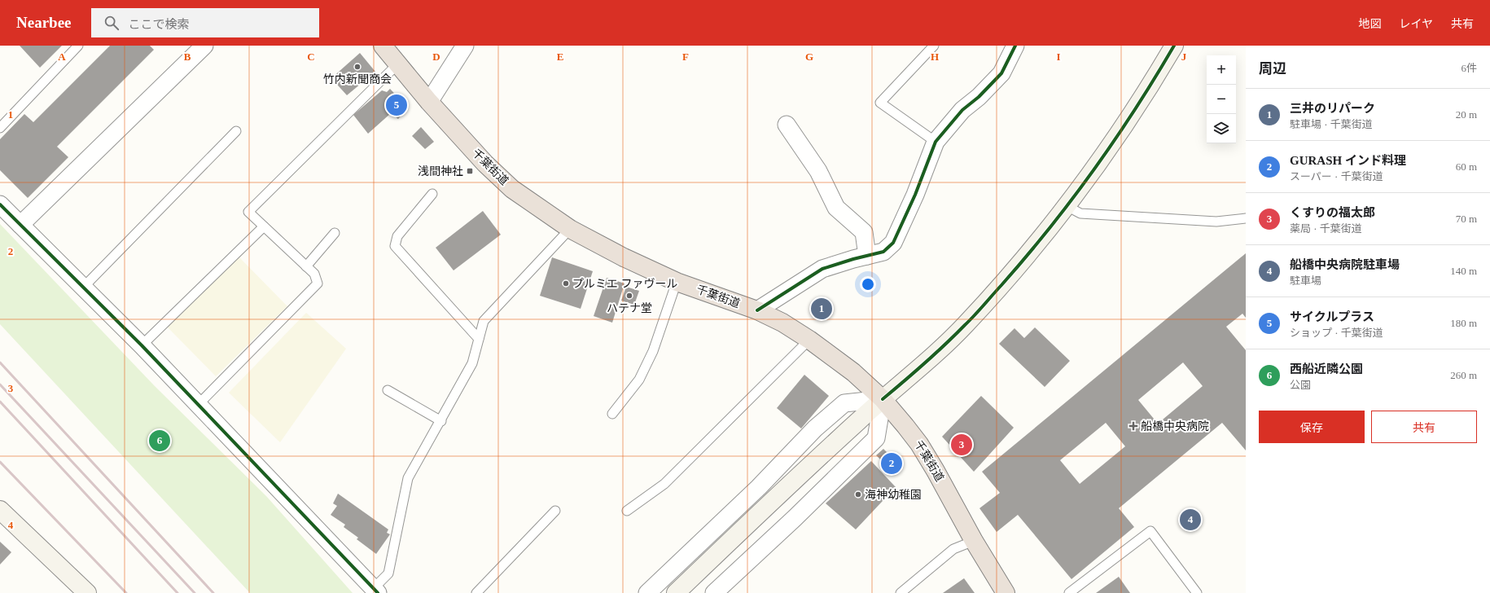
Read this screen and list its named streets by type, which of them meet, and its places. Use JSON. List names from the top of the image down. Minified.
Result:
{"streets":{"highway":["千葉街道"]},"places":{"other":["竹内新聞商会","プルミエ ファヴール","ハテナ堂","海神幼稚園"],"transit":["浅間神社"],"health":["船橋中央病院"]},"page":{"header":"Nearbee","search":"ここで検索","nav":["地図","レイヤ","共有"],"heading":["周辺","6件"],"map_buttons":["+","−"],"list":[{"mark":"1","name":"三井のリパーク","note":"駐車場 · 千葉街道","value":"20 m"},{"mark":"2","name":"GURASH インド料理","note":"スーパー · 千葉街道","value":"60 m"},{"mark":"3","name":"くすりの福太郎","note":"薬局 · 千葉街道","value":"70 m"},{"mark":"4","name":"船橋中央病院駐車場","note":"駐車場","value":"140 m"},{"mark":"5","name":"サイクルプラス","note":"ショップ · 千葉街道","value":"180 m"},{"mark":"6","name":"西船近隣公園","note":"公園","value":"260 m"}],"pins":["5","1","6","3","2","4"],"buttons":["保存","共有"]},"grid":{"columns":["A","B","C","D","E","F","G","H","I","J"],"rows":["1","2","3","4"]}}
